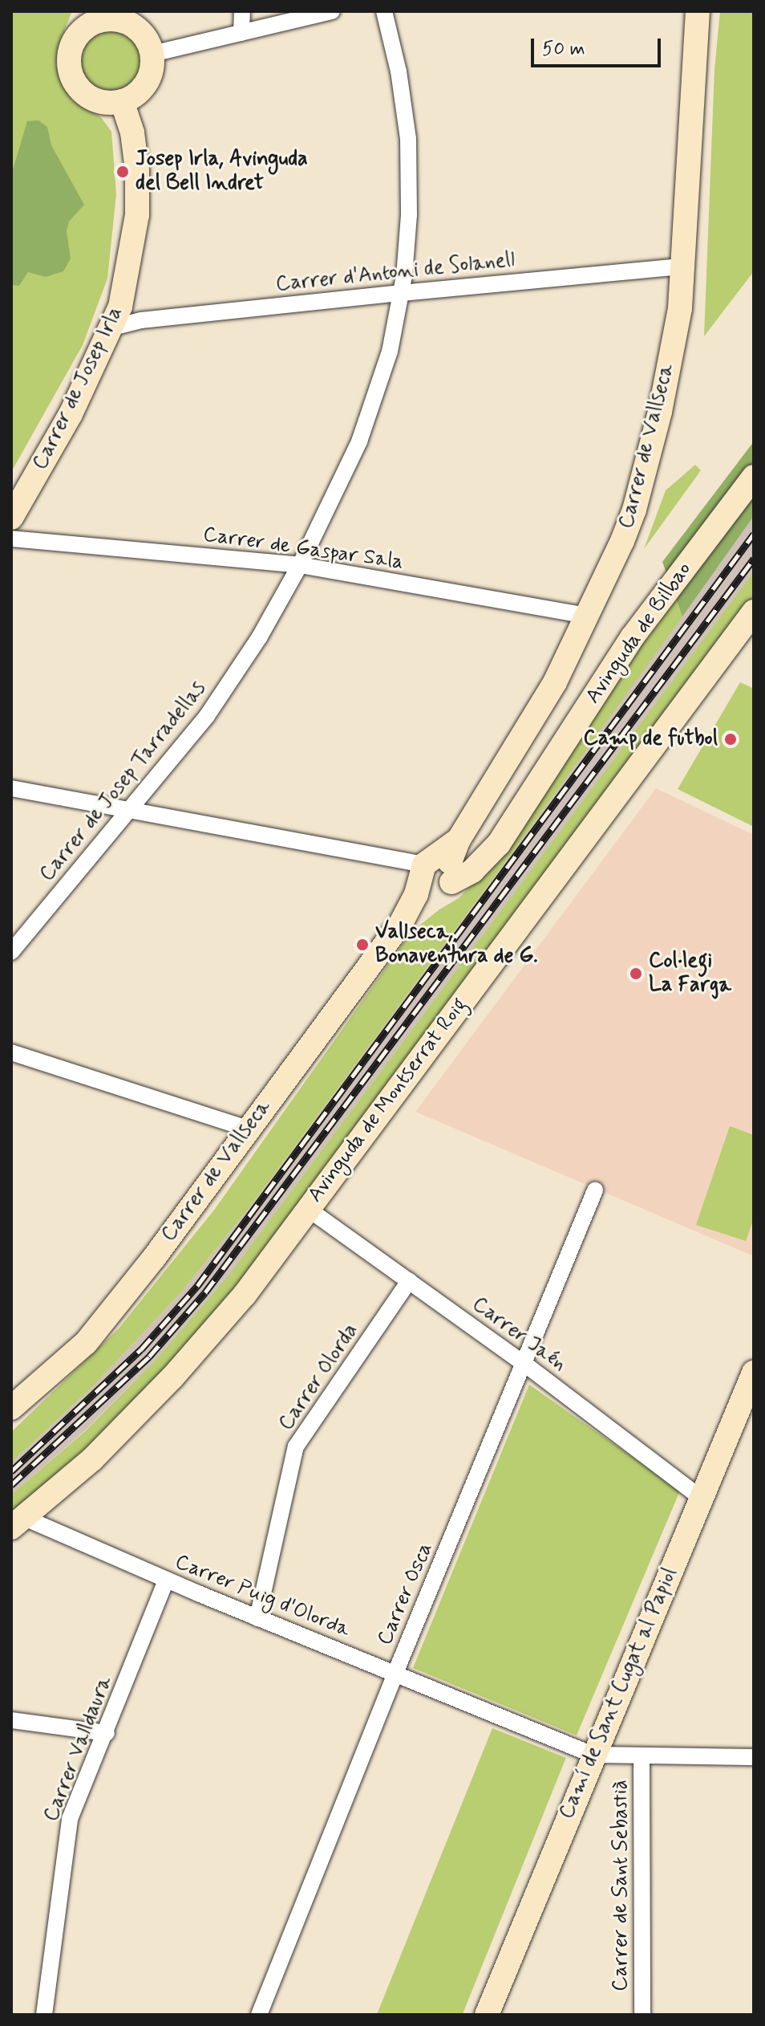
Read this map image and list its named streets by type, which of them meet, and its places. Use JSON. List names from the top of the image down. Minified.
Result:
{"streets":{"street":["Carrer d'Antoni de Solanell","Carrer de Josep Irla","Carrer de Vallseca","Carrer de Gaspar Sala","Avinguda de Bilbao","Carrer de Josep Tarradellas","Avinguda de Montserrat Roig","Carrer Jaén","Carrer Olorda","Carrer Osca","Carrer Puig d'Olorda","Camí de Sant Cugat al Papiol","Carrer Valldaura","Carrer de Sant Sebastià"]},"crossings":[["Carrer d'Antoni de Solanell","Carrer de Josep Irla"],["Carrer d'Antoni de Solanell","Carrer de Vallseca"],["Carrer d'Antoni de Solanell","Carrer de Josep Tarradellas"],["Carrer de Vallseca","Carrer de Gaspar Sala"],["Carrer de Vallseca","Avinguda de Bilbao"],["Carrer de Gaspar Sala","Carrer de Josep Tarradellas"],["Avinguda de Montserrat Roig","Carrer Jaén"],["Avinguda de Montserrat Roig","Carrer Puig d'Olorda"],["Carrer Jaén","Carrer Olorda"],["Carrer Jaén","Carrer Osca"],["Carrer Jaén","Camí de Sant Cugat al Papiol"],["Carrer Olorda","Carrer Puig d'Olorda"],["Carrer Osca","Carrer Puig d'Olorda"],["Carrer Puig d'Olorda","Camí de Sant Cugat al Papiol"],["Carrer Puig d'Olorda","Carrer Valldaura"]],"places":["Josep Irla, Avinguda del Bell Indret","Camp de futbol","Vallseca, Bonaventura de G.","Col·legi La Farga"],"scale_bar":"50 m"}
